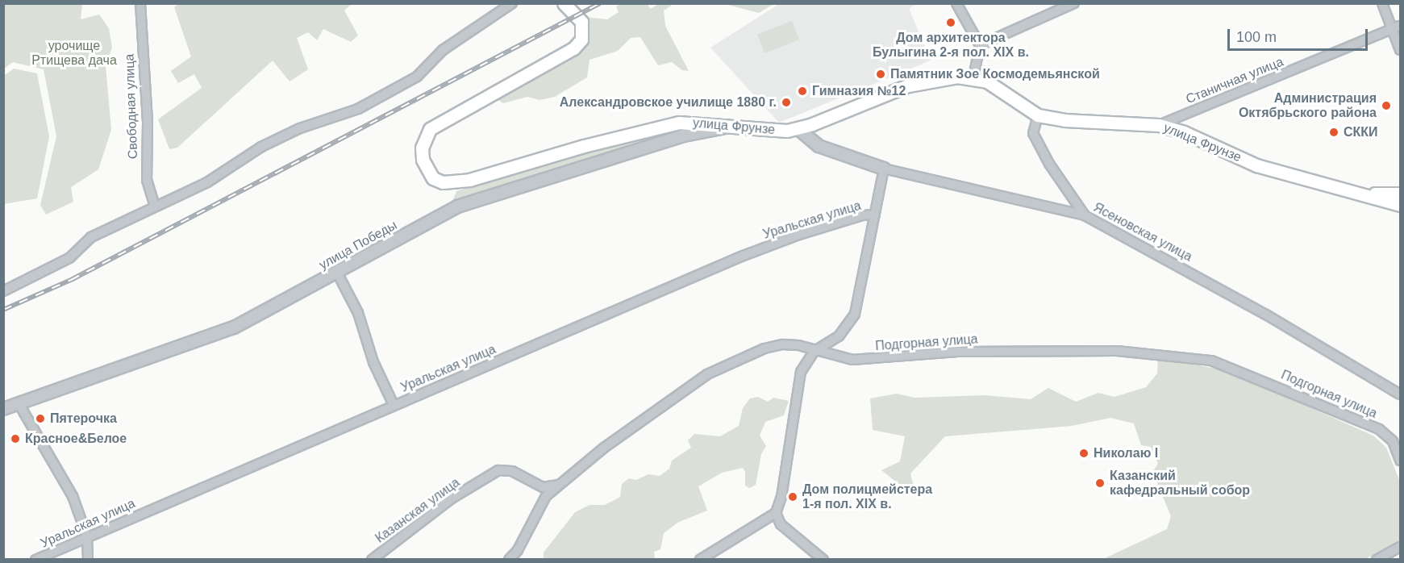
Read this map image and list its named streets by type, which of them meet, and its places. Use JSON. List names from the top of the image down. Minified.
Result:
{"streets":{"main road":["улица Фрунзе"],"street":["Станичная улица","Свободная улица","Уральская улица","Ясеновская улица","улица Победы","Подгорная улица","Казанская улица"]},"crossings":[["Станичная улица","улица Фрунзе"],["улица Фрунзе","Ясеновская улица"],["улица Фрунзе","улица Победы"],["Подгорная улица","Казанская улица"]],"parks":["урочище Ртищева дача"],"places":["Дом архитектора Булыгина 2-я пол. XIX в.","Памятник Зое Космодемьянской","Гимназия №12","Александровское училище 1880 г.","Администрация Октябрьского района","СККИ","Пятерочка","Красное&Белое","Николаю I","Казанский кафедральный собор","Дом полицмейстера 1-я пол. XIX в."],"scale_bar":"100 m"}
